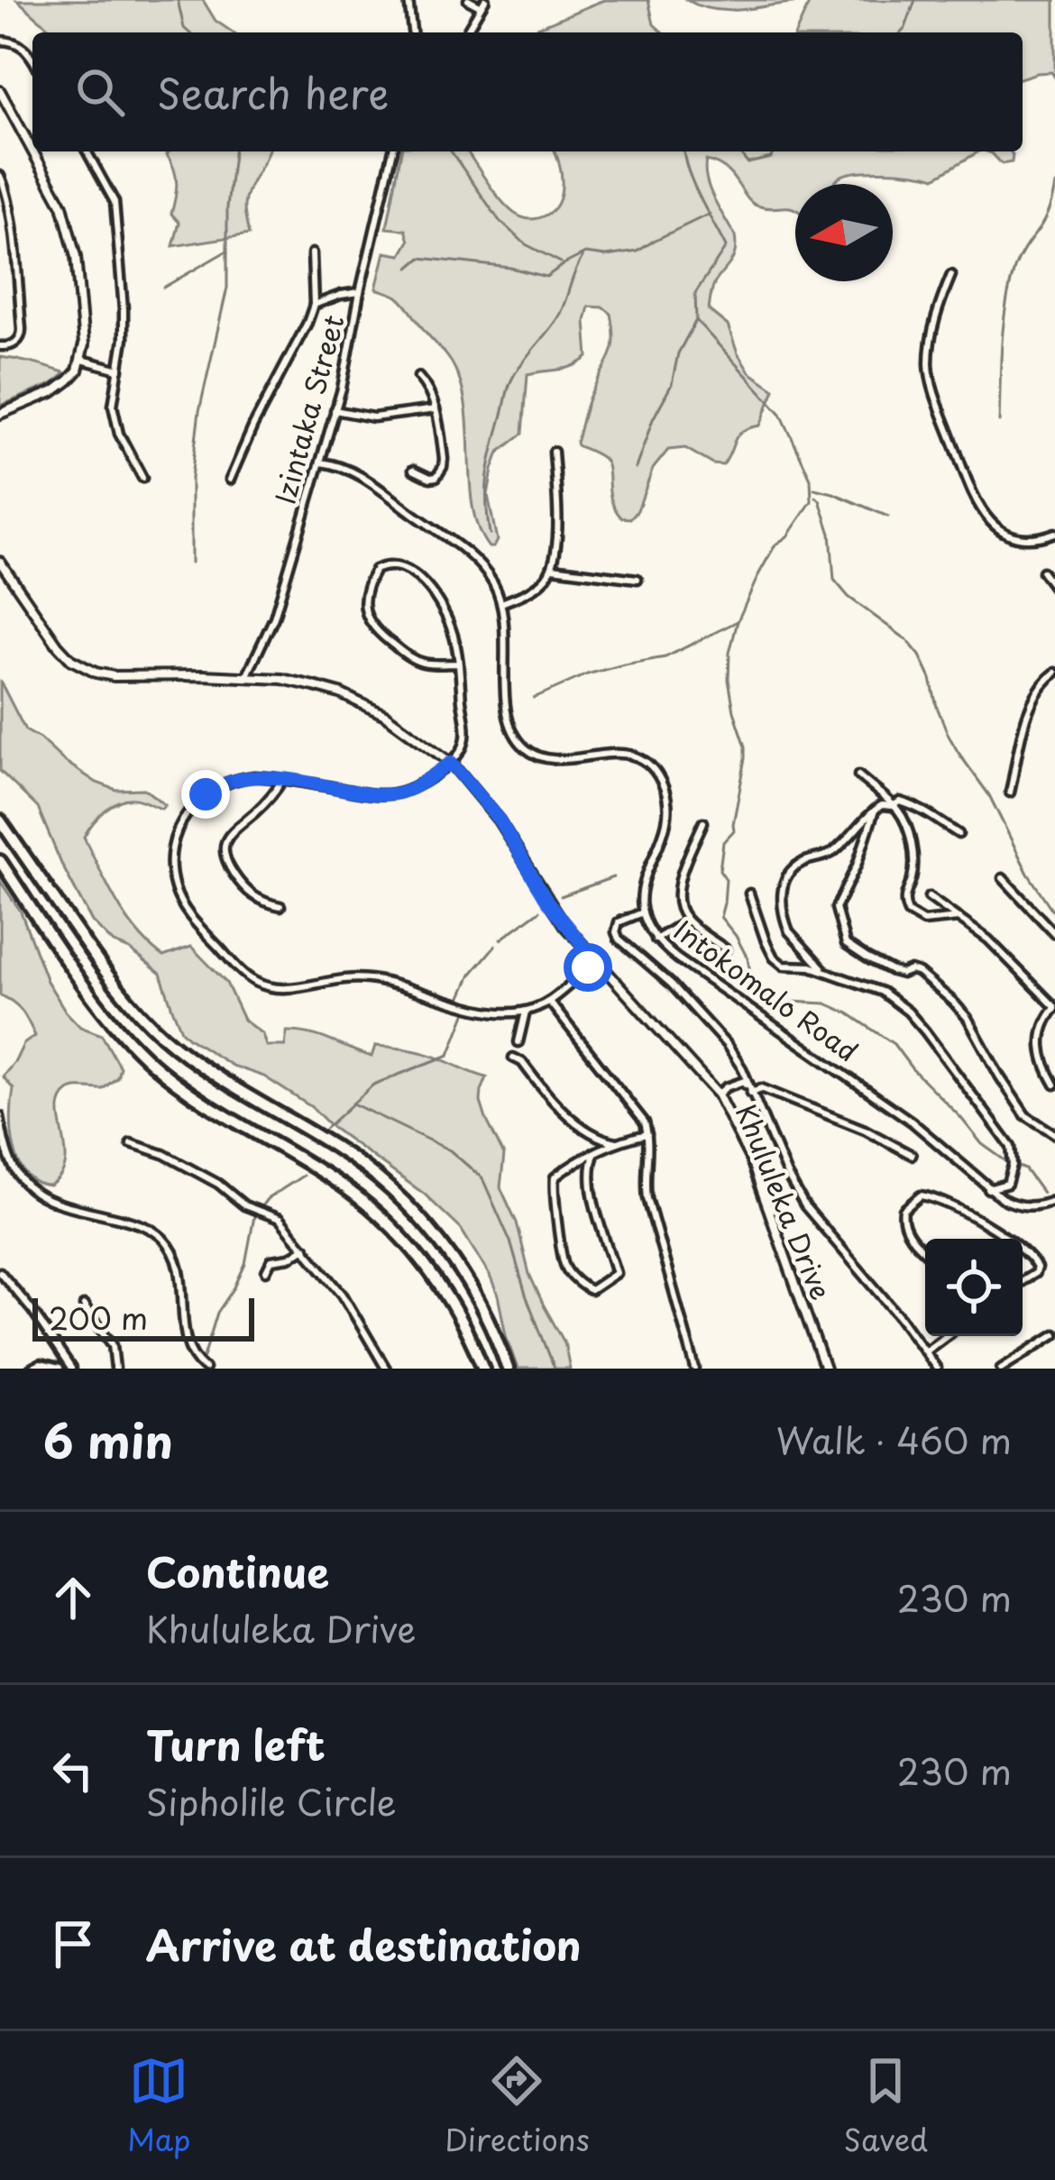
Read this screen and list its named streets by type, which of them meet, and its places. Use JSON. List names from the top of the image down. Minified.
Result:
{"streets":{"street":["Izintaka Street","Intokomalo Road","Khululeka Drive"]},"crossings":[["Izintaka Street","Intokomalo Road"],["Izintaka Street","Khululeka Drive"]],"scale_bar":"200 m","north":"left","page":{"search":"Search here","scale":"200 m","heading":["6 min","Walk · 460 m"],"list":[["Continue","Khululeka Drive","230 m"],["Turn left","Sipholile Circle","230 m"],"Arrive at destination"],"nav":["Map","Directions","Saved"]}}
